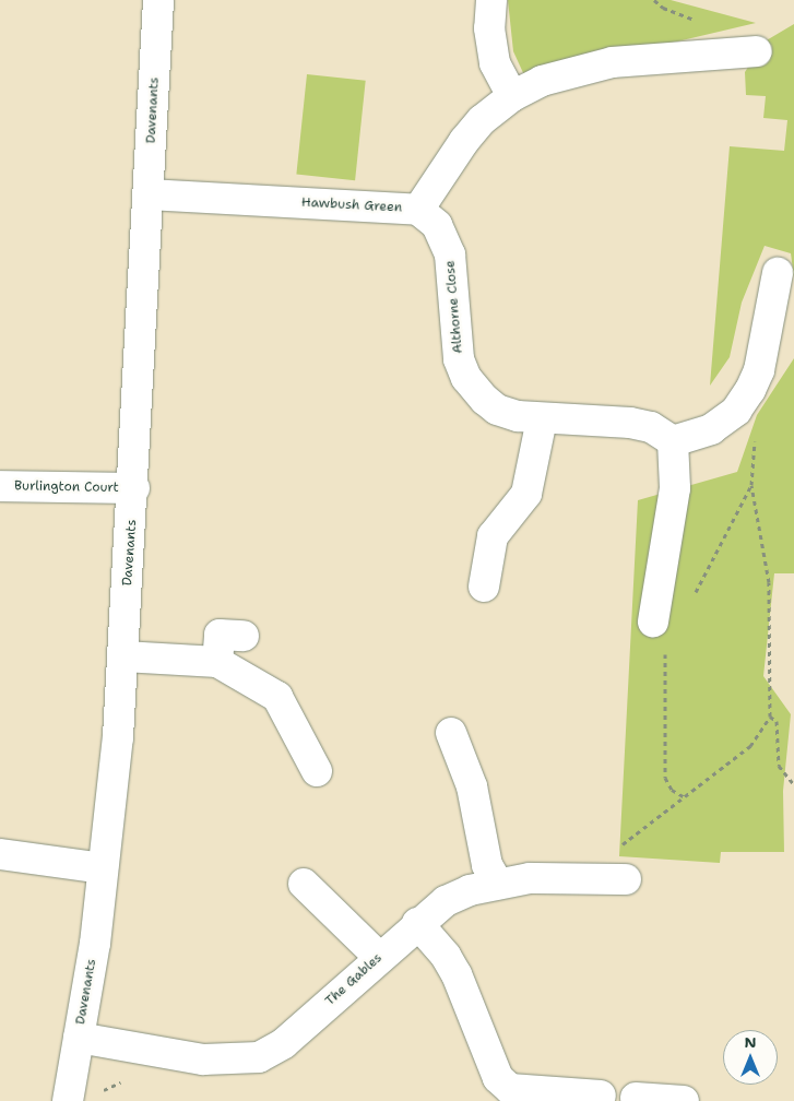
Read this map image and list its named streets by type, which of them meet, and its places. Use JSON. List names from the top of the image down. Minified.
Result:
{"streets":{"street":["Davenants","Hawbush Green","Althorne Close","Burlington Court","The Gables"]},"crossings":[["Davenants","Hawbush Green"],["Davenants","Burlington Court"],["Davenants","The Gables"],["Hawbush Green","Althorne Close"]],"north":"top"}
